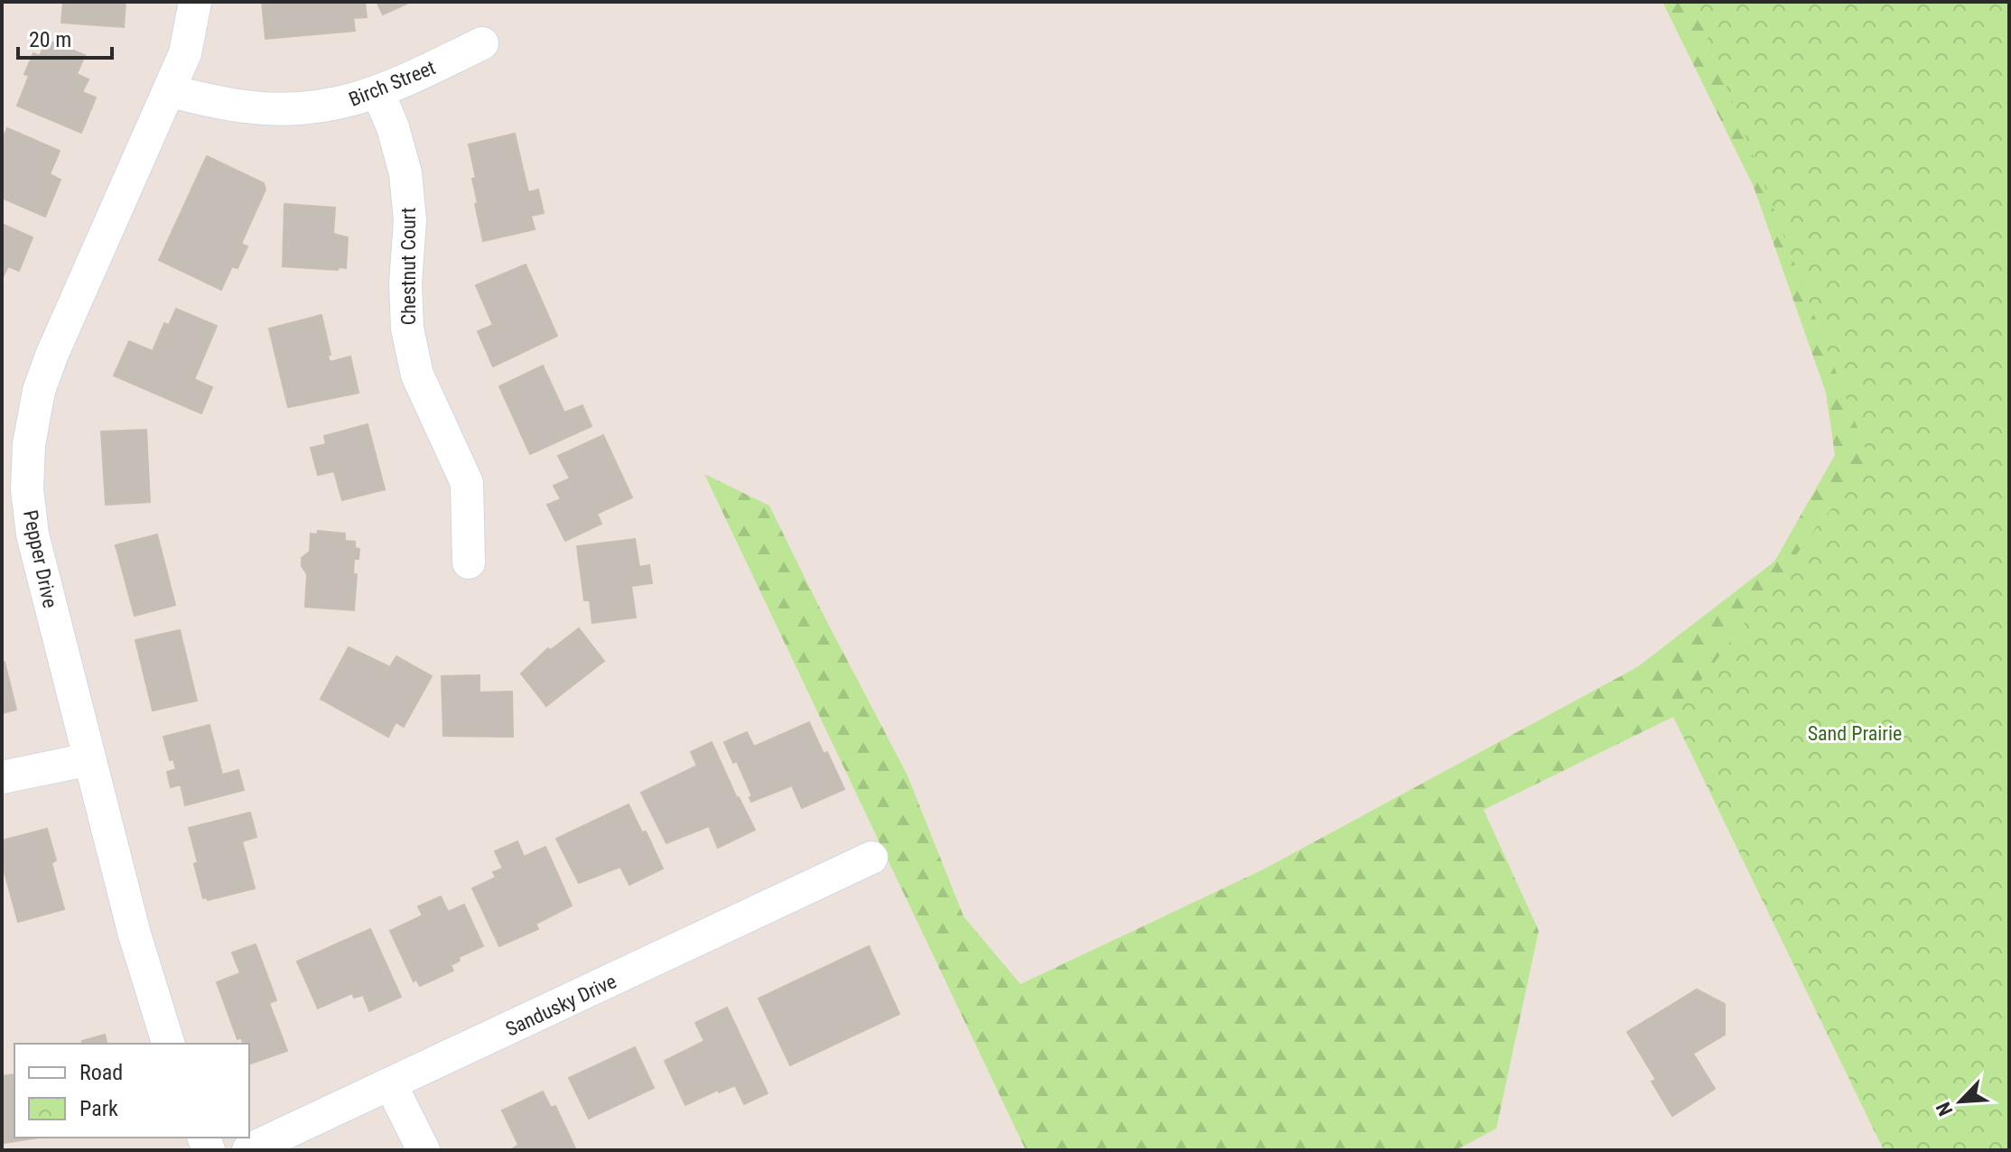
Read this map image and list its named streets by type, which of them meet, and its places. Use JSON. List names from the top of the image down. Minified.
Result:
{"streets":{"street":["Birch Street","Chestnut Court","Pepper Drive","Sandusky Drive"]},"crossings":[["Birch Street","Chestnut Court"],["Birch Street","Pepper Drive"]],"parks":["Sand Prairie"],"legend":["Road","Park"],"scale_bar":"20 m","north":"bottom left"}
